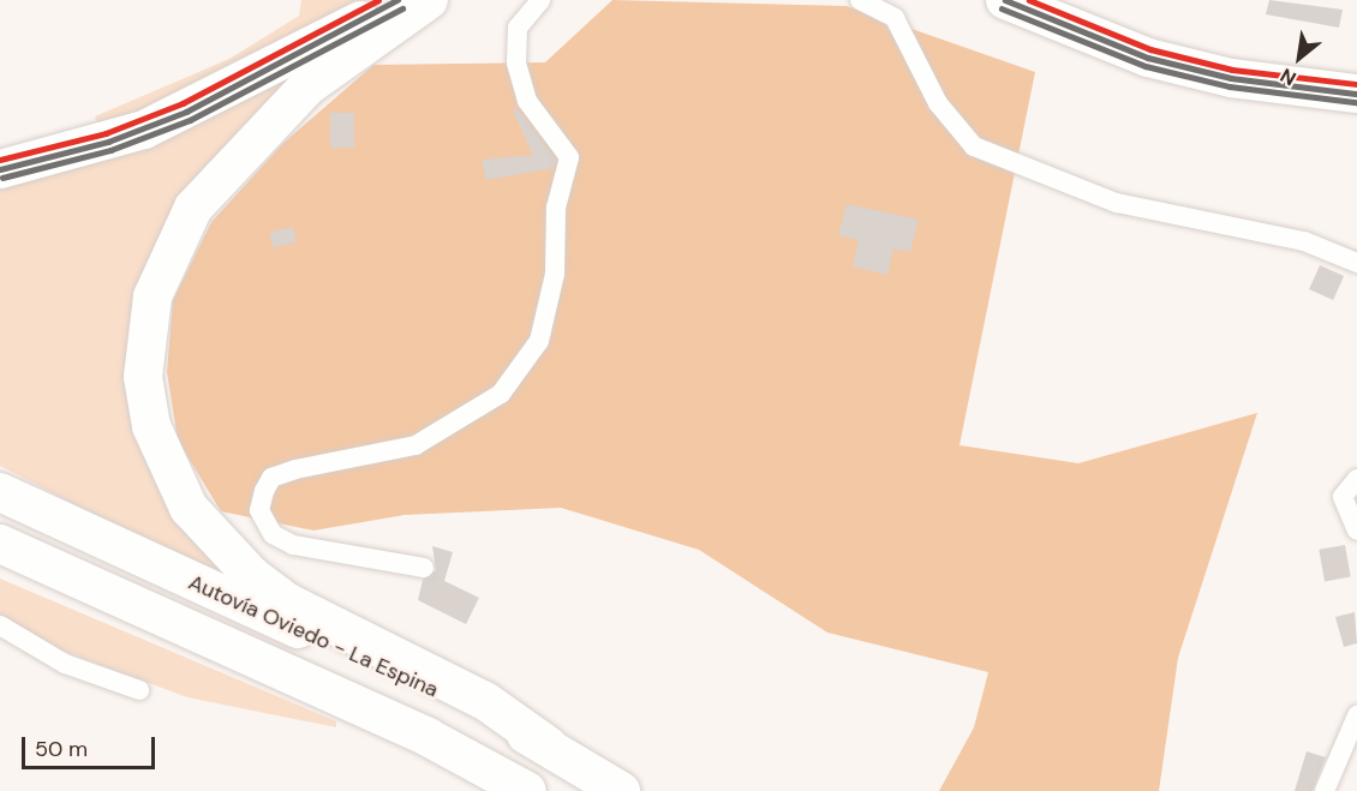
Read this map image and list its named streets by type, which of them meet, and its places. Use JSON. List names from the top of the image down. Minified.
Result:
{"streets":{"highway":["Autovía Oviedo - La Espina"]},"scale_bar":"50 m","north":"bottom left"}
